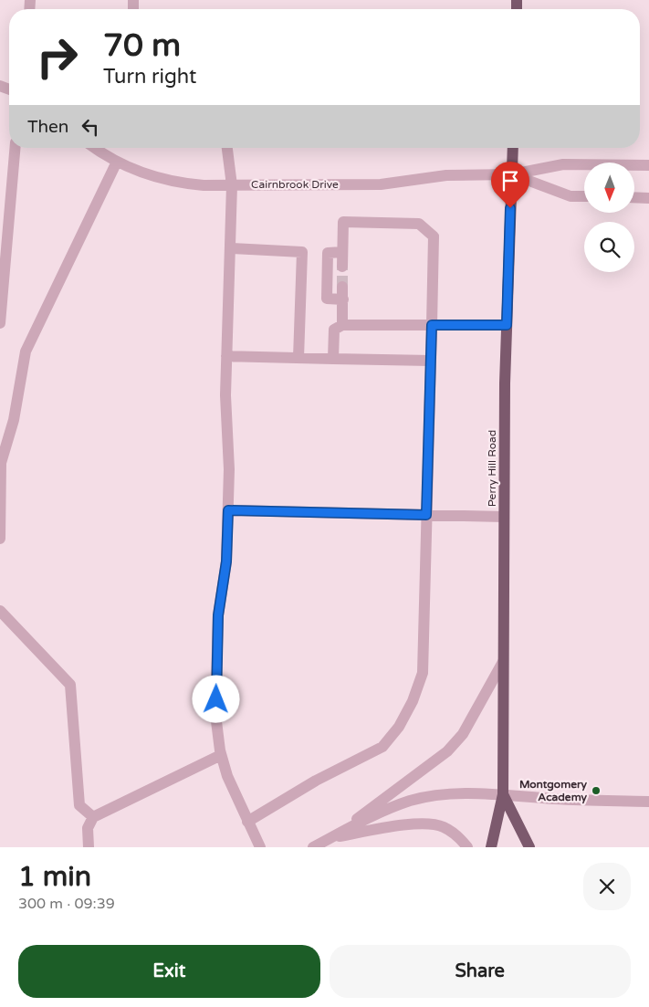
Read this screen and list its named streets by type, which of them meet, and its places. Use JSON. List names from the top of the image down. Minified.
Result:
{"streets":{"main road":["Perry Hill Road"],"street":["Cairnbrook Drive"]},"crossings":[["Cairnbrook Drive","Perry Hill Road"]],"places":["Montgomery Academy"],"north":"bottom","page":{"turn":["70 m","Turn right"],"then":"Then","heading":["1 min","300 m · 09:39"],"buttons":["Exit","Share"]}}
